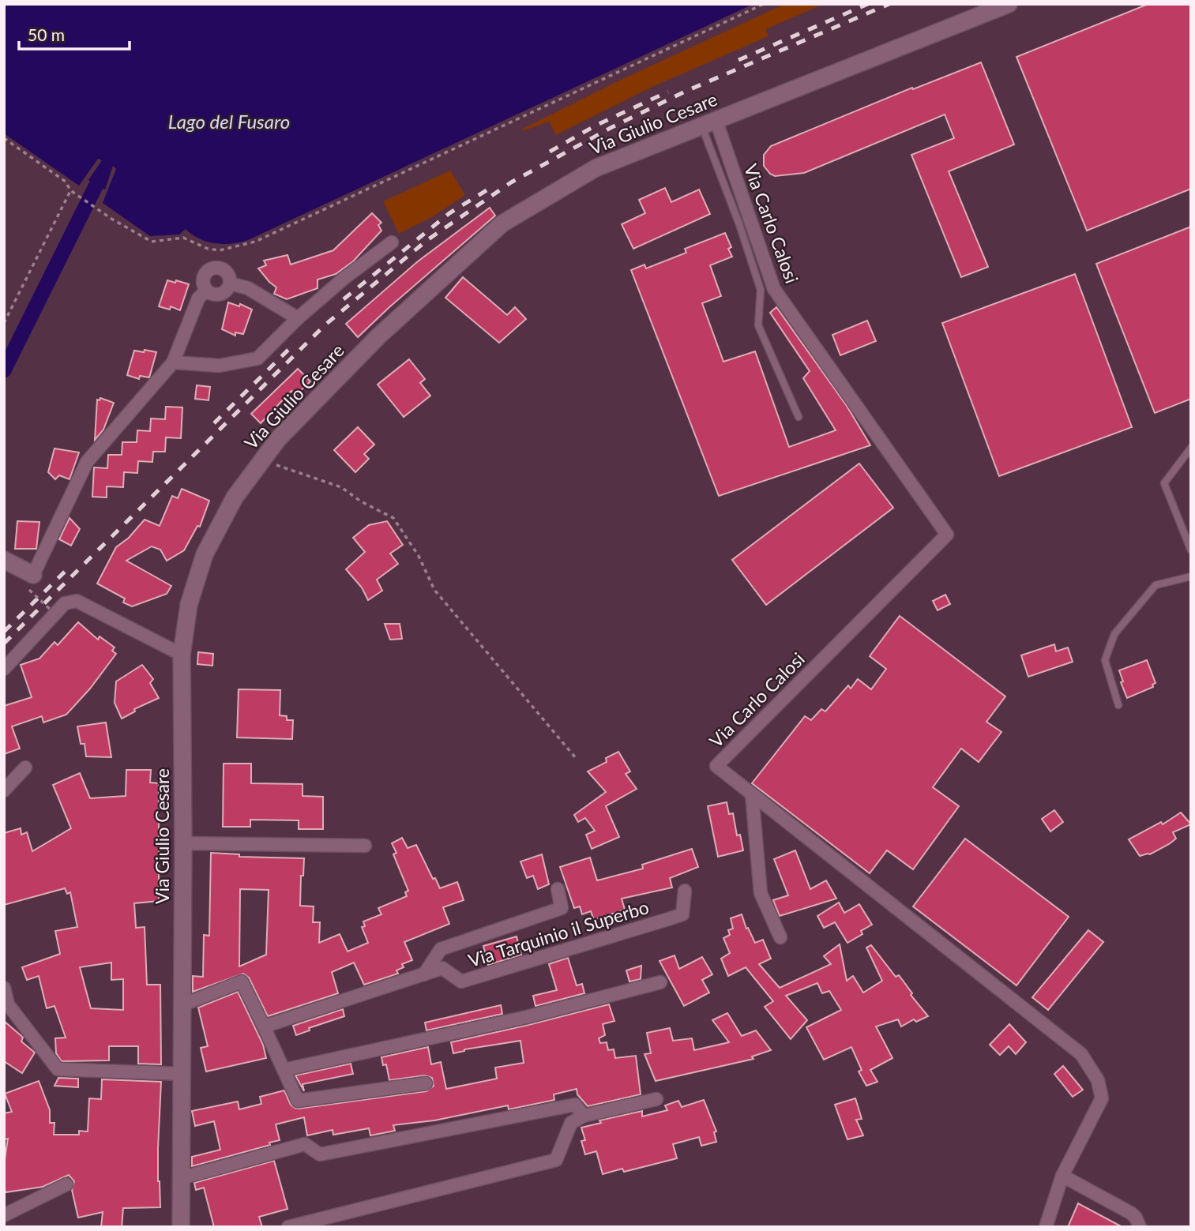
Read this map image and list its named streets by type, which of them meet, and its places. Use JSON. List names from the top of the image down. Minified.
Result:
{"streets":{"street":["Via Giulio Cesare","Via Carlo Calosi","Via Tarquinio il Superbo"]},"crossings":[["Via Giulio Cesare","Via Carlo Calosi"]],"water":["Lago del Fusaro"],"scale_bar":"50 m"}
